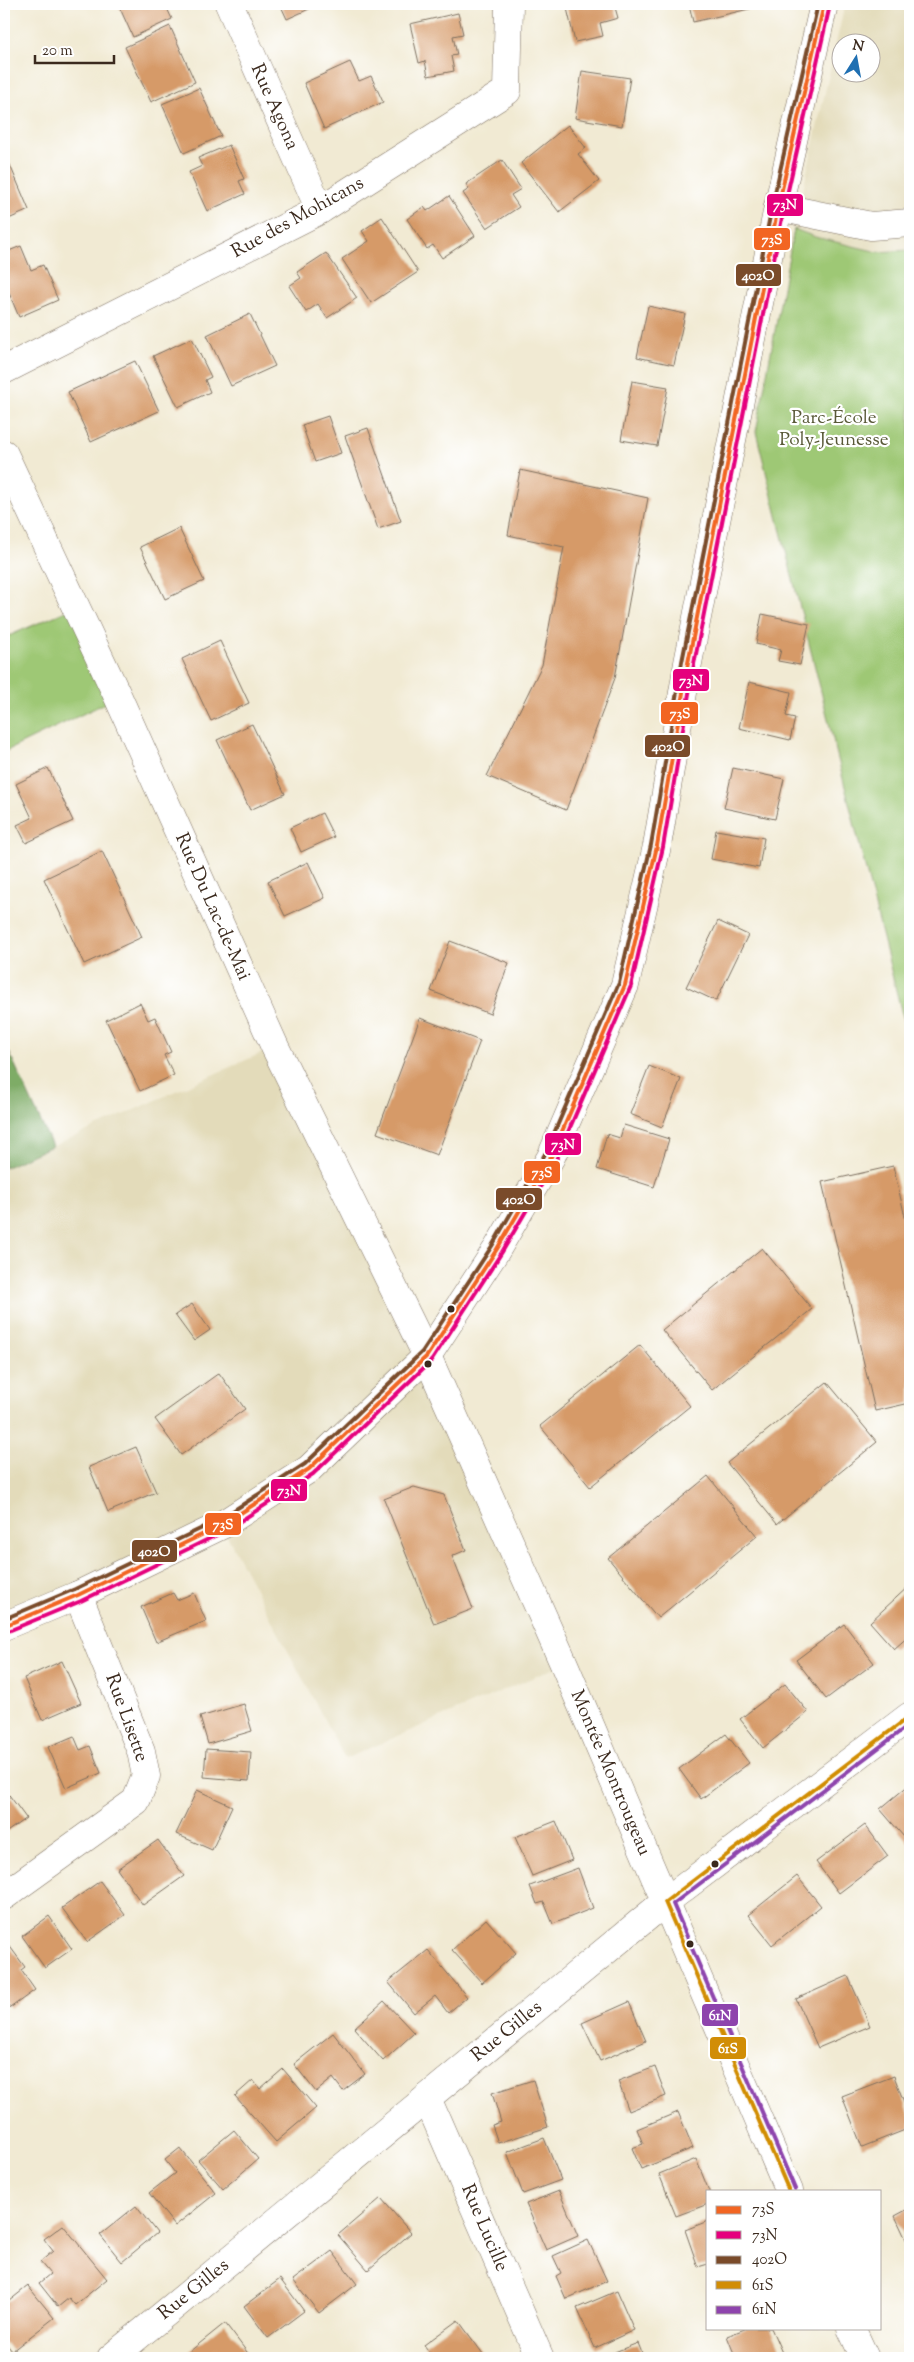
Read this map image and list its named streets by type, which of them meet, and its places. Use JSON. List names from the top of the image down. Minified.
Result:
{"streets":{"street":["Rue Agona","Rue des Mohicans","Rue Du Lac-de-Mai","Rue Lisette","Montée Montrougeau","Rue Gilles","Rue Lucille"]},"crossings":[["Rue Agona","Rue des Mohicans"],["Rue Du Lac-de-Mai","Montée Montrougeau"],["Montée Montrougeau","Rue Gilles"],["Rue Gilles","Rue Lucille"]],"parks":["Parc-École Poly-Jeunesse"],"lines":["transit line 73S","transit line 402O","transit line 73N","transit line 61S","transit line 61N"],"legend":["73S","73N","402O","61S","61N"],"scale_bar":"20 m","north":"top"}
